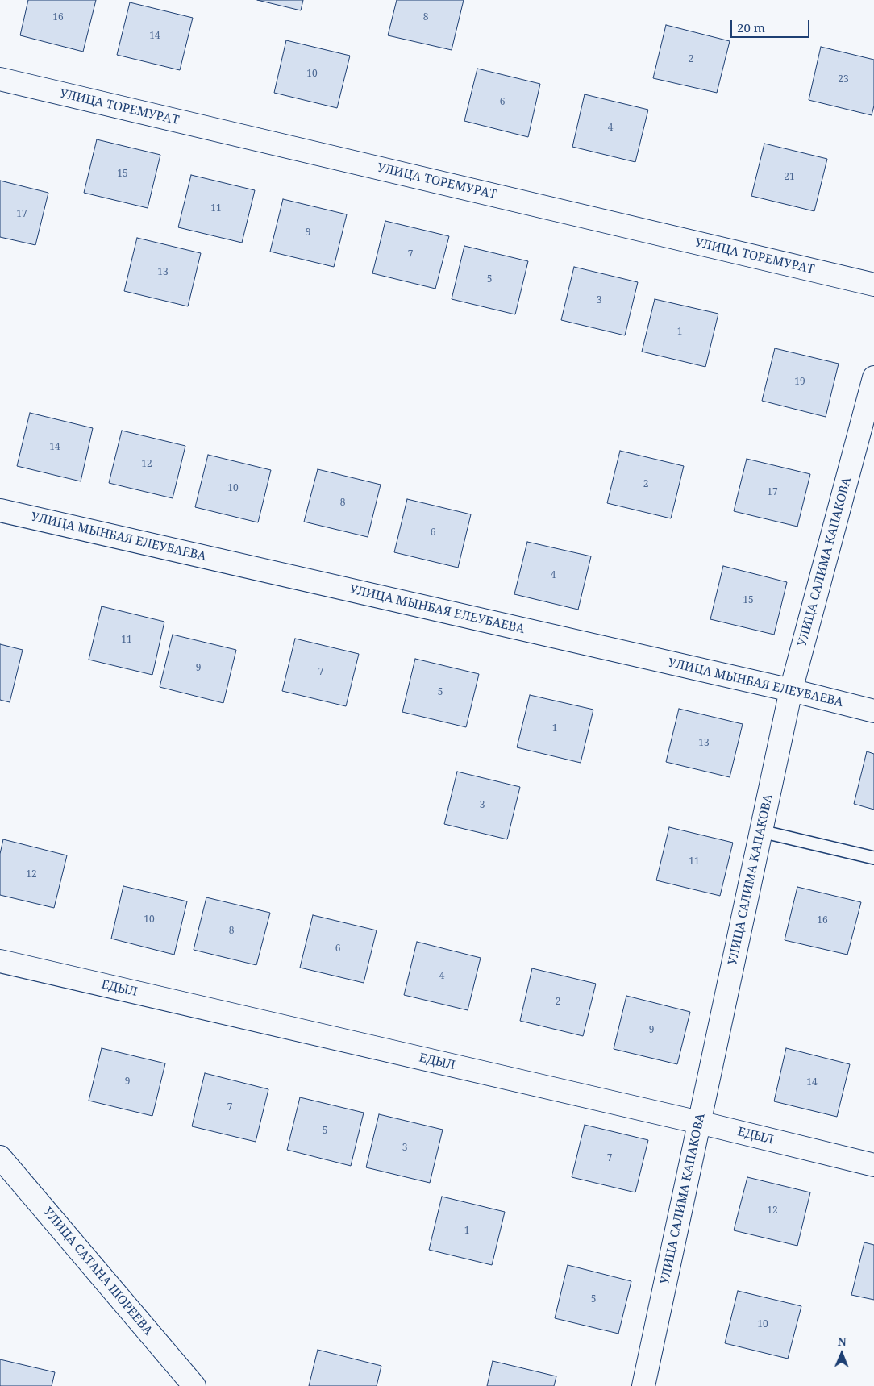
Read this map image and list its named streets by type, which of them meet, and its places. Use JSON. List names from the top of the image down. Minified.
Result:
{"streets":{"street":["УЛИЦА ТОРЕМУРАТ","УЛИЦА МЫНБАЯ ЕЛЕУБАЕВА","УЛИЦА САЛИМА КАПАКОВА","ЕДЫЛ","УЛИЦА САТАНА ШОРЕЕВА"]},"crossings":[["УЛИЦА МЫНБАЯ ЕЛЕУБАЕВА","УЛИЦА САЛИМА КАПАКОВА"],["УЛИЦА САЛИМА КАПАКОВА","ЕДЫЛ"]],"house_numbers":["16","8","14","2","10","23","6","4","15","21","11","17","9","7","13","5","3","1","19","14","12","2","10","17","8","6","4","15","11","9","7","5","1","13","3","11","12","10","16","8","6","4","2","9","9","14","7","5","3","7","12","1","5","10"],"scale_bar":"20 m","north":"top"}
